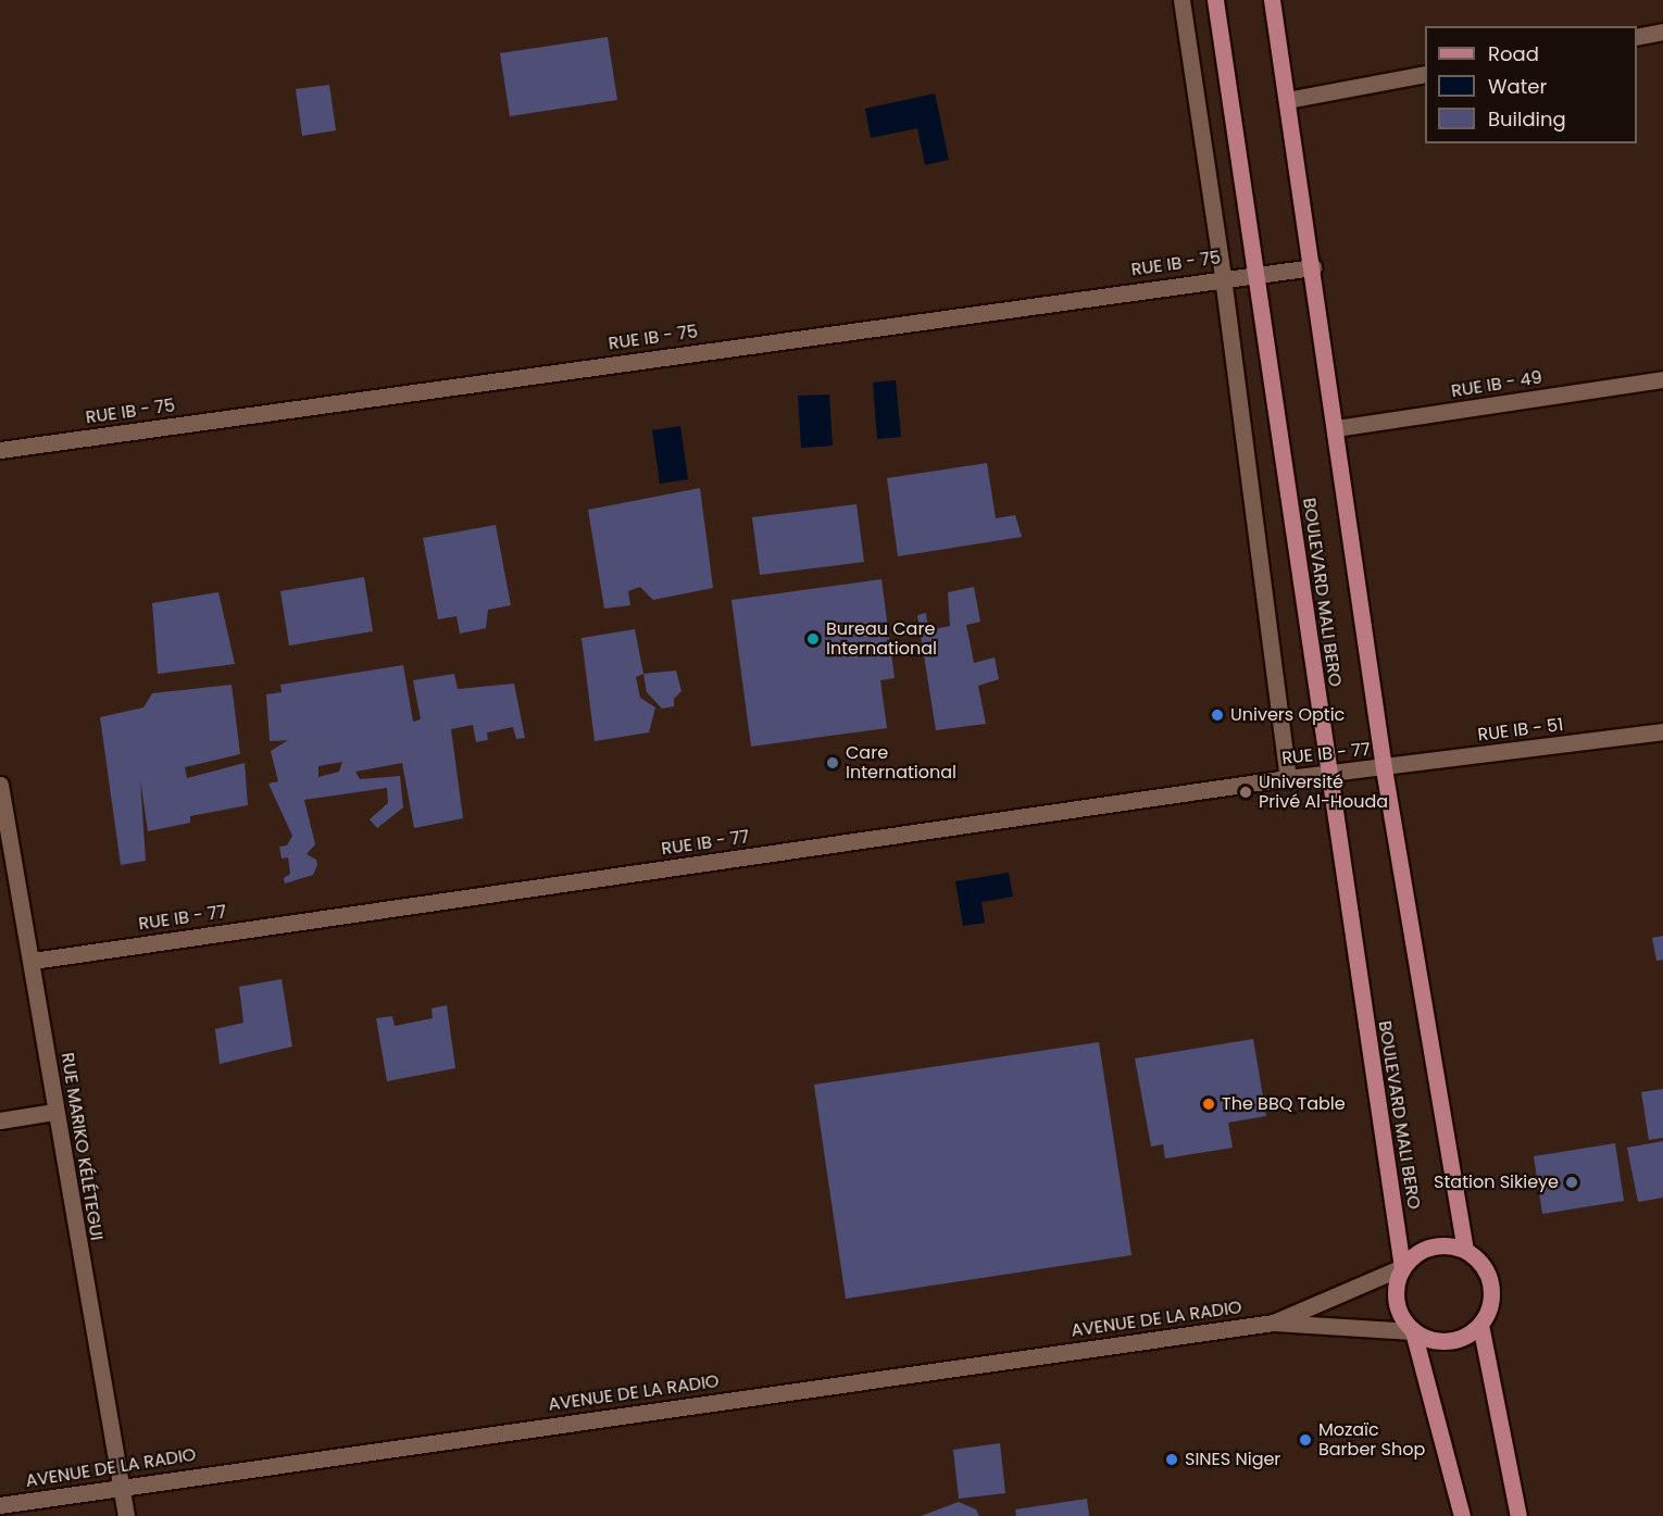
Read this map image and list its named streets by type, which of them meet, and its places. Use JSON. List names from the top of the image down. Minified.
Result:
{"streets":{"main road":["BOULEVARD MALI BERO"],"street":["RUE IB - 75","RUE IB - 49","RUE IB - 51","RUE IB - 77","RUE MARIKO KÉLÉTEGUI","AVENUE DE LA RADIO"]},"crossings":[["RUE IB - 75","BOULEVARD MALI BERO"],["RUE IB - 49","BOULEVARD MALI BERO"],["BOULEVARD MALI BERO","RUE IB - 51"],["BOULEVARD MALI BERO","RUE IB - 77"],["BOULEVARD MALI BERO","AVENUE DE LA RADIO"],["RUE IB - 51","RUE IB - 77"],["RUE IB - 77","RUE MARIKO KÉLÉTEGUI"],["RUE MARIKO KÉLÉTEGUI","AVENUE DE LA RADIO"]],"places":["Bureau Care International","Univers Optic","Care International","Université Privé Al-Houda","The BBQ Table","Station Sikieye","Mozaïc Barber Shop","SINES Niger"],"legend":["Road","Water","Building"]}
